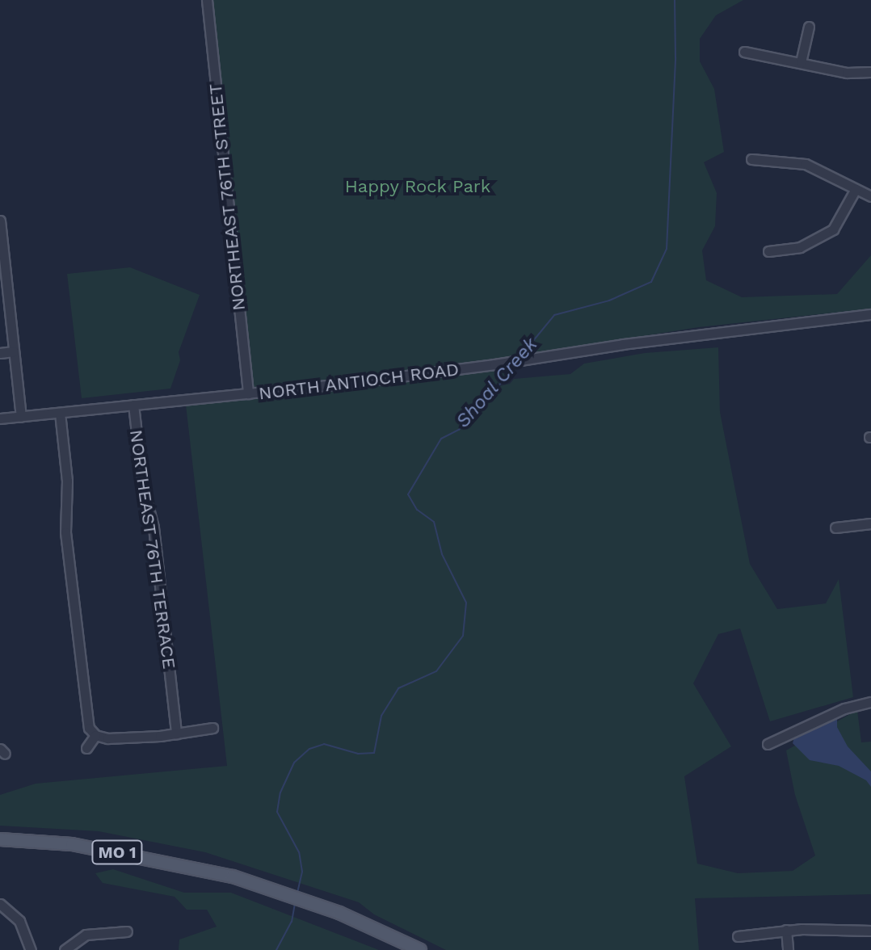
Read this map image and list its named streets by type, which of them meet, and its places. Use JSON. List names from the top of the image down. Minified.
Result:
{"streets":{"main road":["MO 1"],"street":["NORTHEAST 76TH STREET","NORTH ANTIOCH ROAD","NORTHEAST 76TH TERRACE"]},"crossings":[["NORTHEAST 76TH STREET","NORTH ANTIOCH ROAD"],["NORTH ANTIOCH ROAD","NORTHEAST 76TH TERRACE"]],"water":["Shoal Creek"],"parks":["Happy Rock Park"]}
